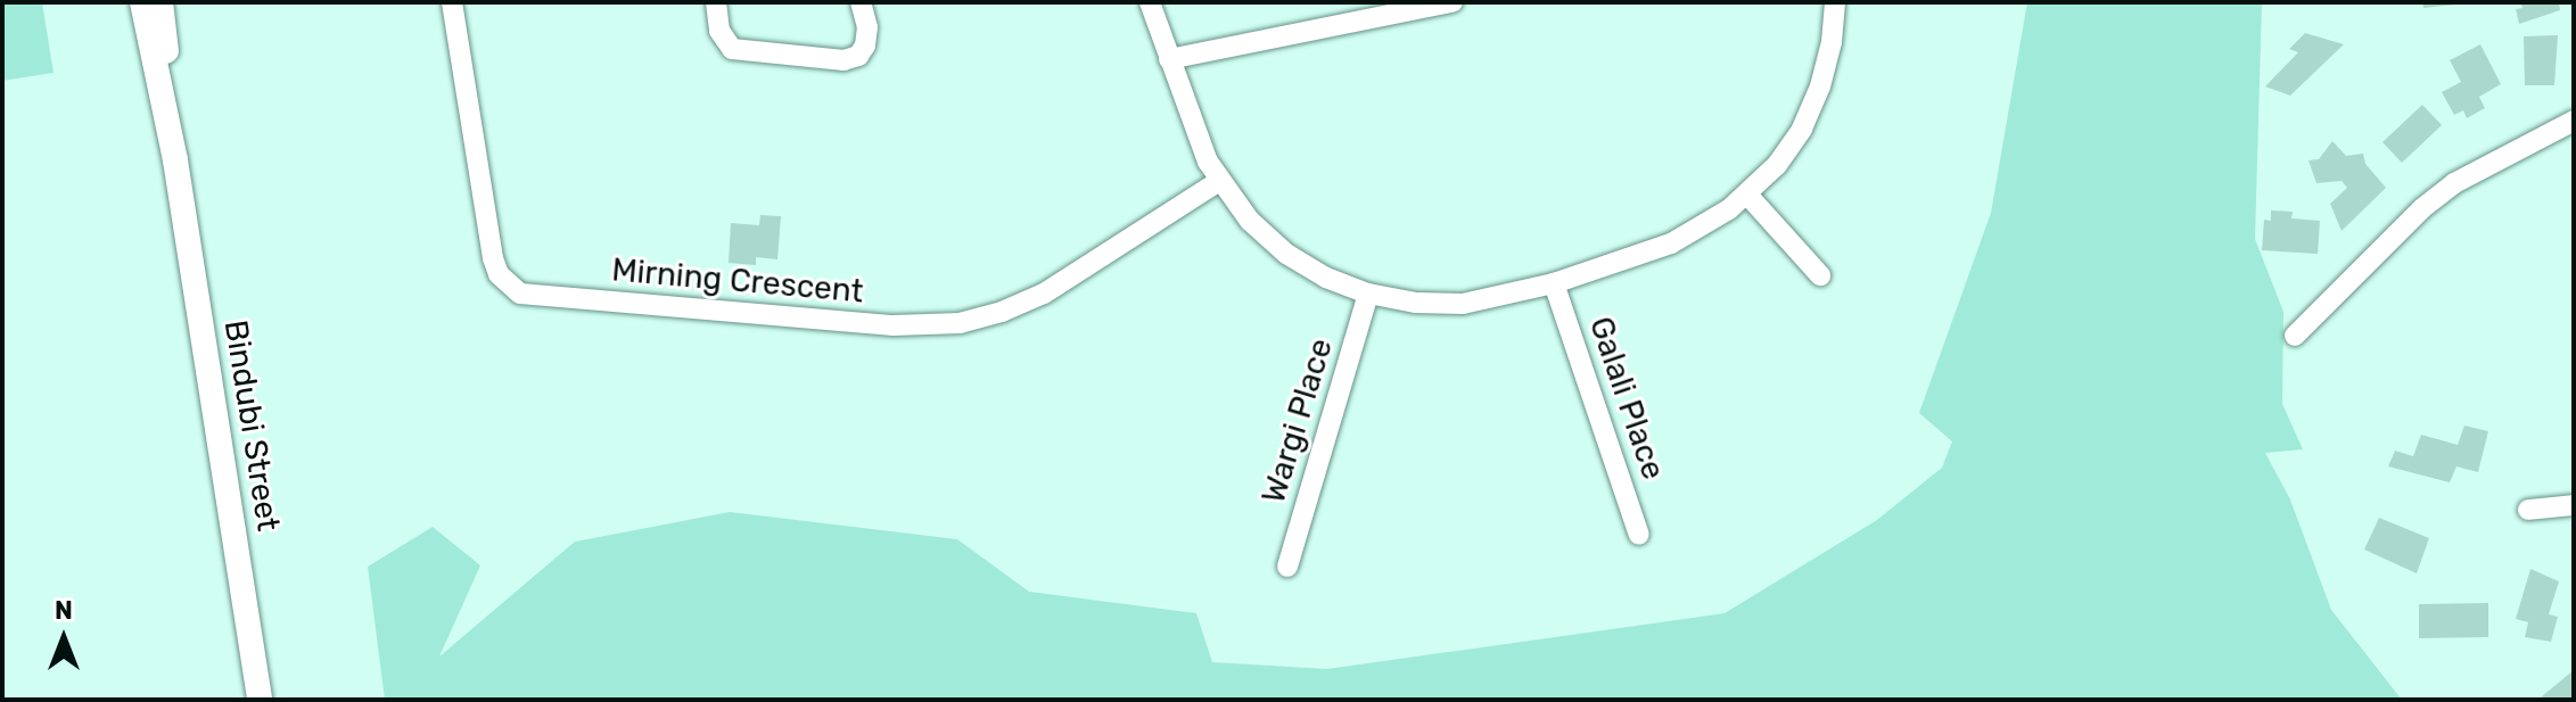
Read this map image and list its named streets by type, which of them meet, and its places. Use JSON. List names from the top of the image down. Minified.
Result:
{"streets":{"main road":["Bindubi Street"],"street":["Mirning Crescent","Galali Place","Wargi Place"]},"north":"top"}
